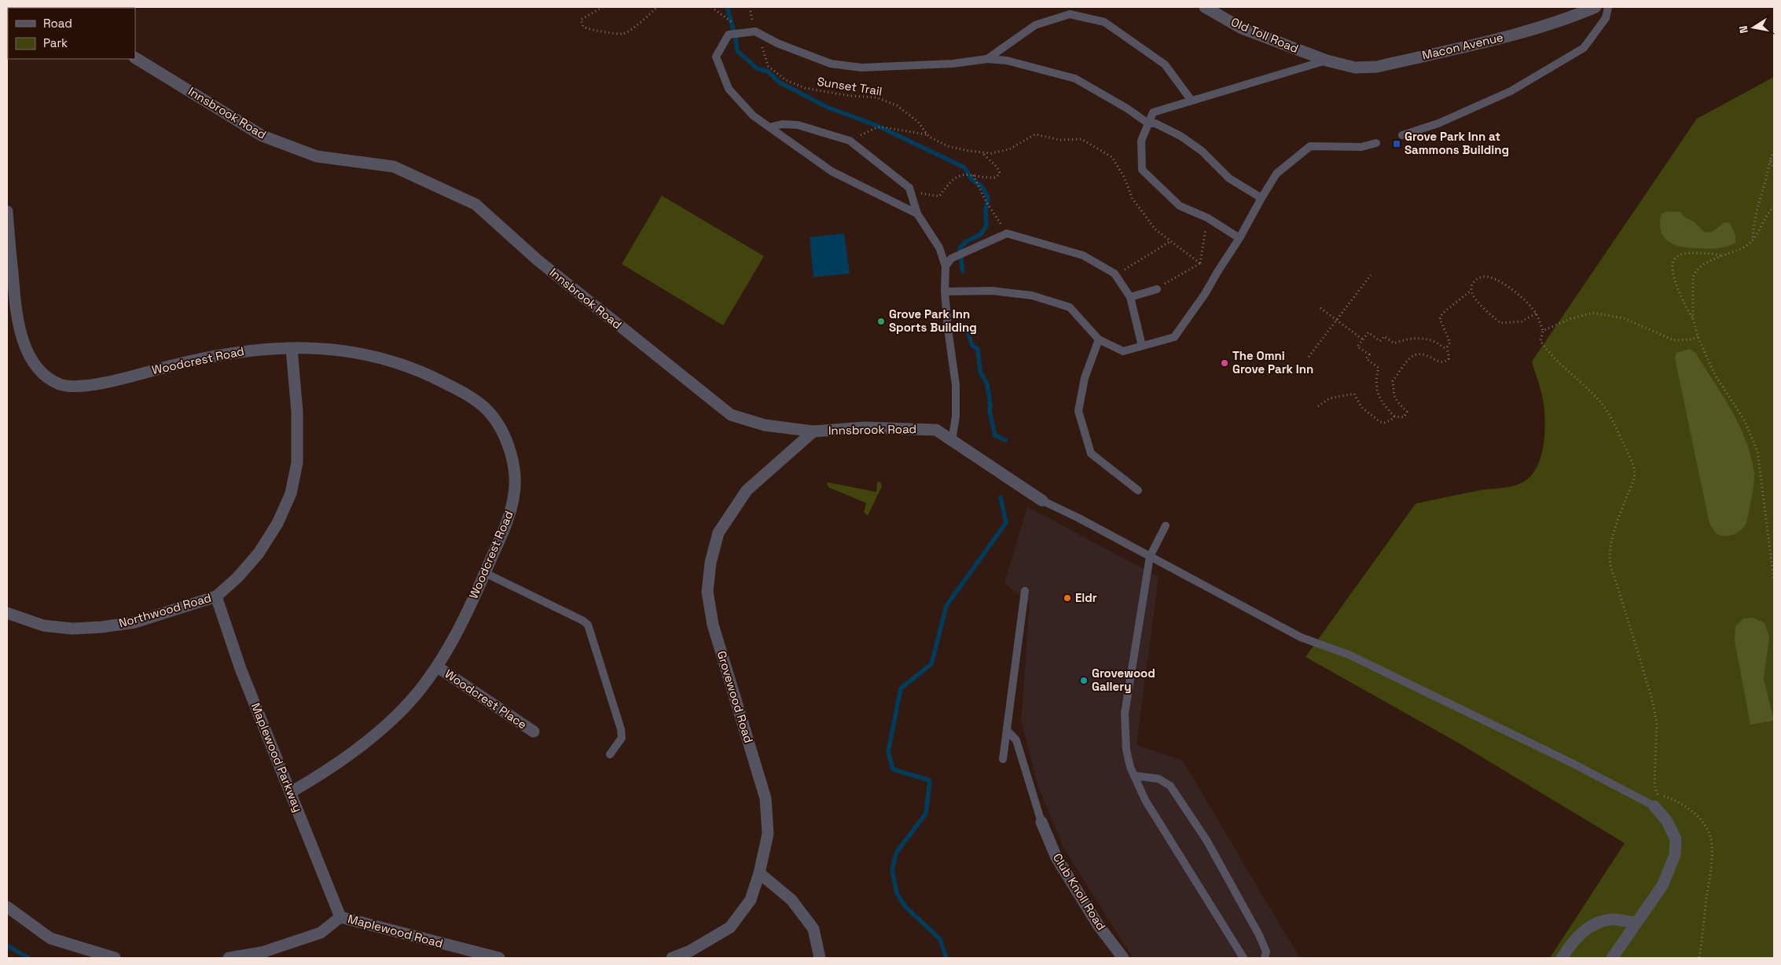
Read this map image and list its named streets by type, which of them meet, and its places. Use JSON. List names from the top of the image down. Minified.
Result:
{"streets":{"street":["Old Toll Road","Macon Avenue","Innsbrook Road","Woodcrest Road","Northwood Road","Grovewood Road","Woodcrest Place","Maplewood Parkway","Club Knoll Road","Maplewood Road"],"path":["Sunset Trail"]},"crossings":[["Old Toll Road","Macon Avenue"],["Innsbrook Road","Grovewood Road"],["Woodcrest Road","Northwood Road"],["Woodcrest Road","Woodcrest Place"],["Woodcrest Road","Maplewood Parkway"],["Northwood Road","Maplewood Parkway"],["Maplewood Parkway","Maplewood Road"]],"places":{"transit":["Grove Park Inn at Sammons Building"],"other":["Grove Park Inn Sports Building","The Omni Grove Park Inn","Eldr","Grovewood Gallery"]},"legend":["Road","Park"],"north":"left"}
